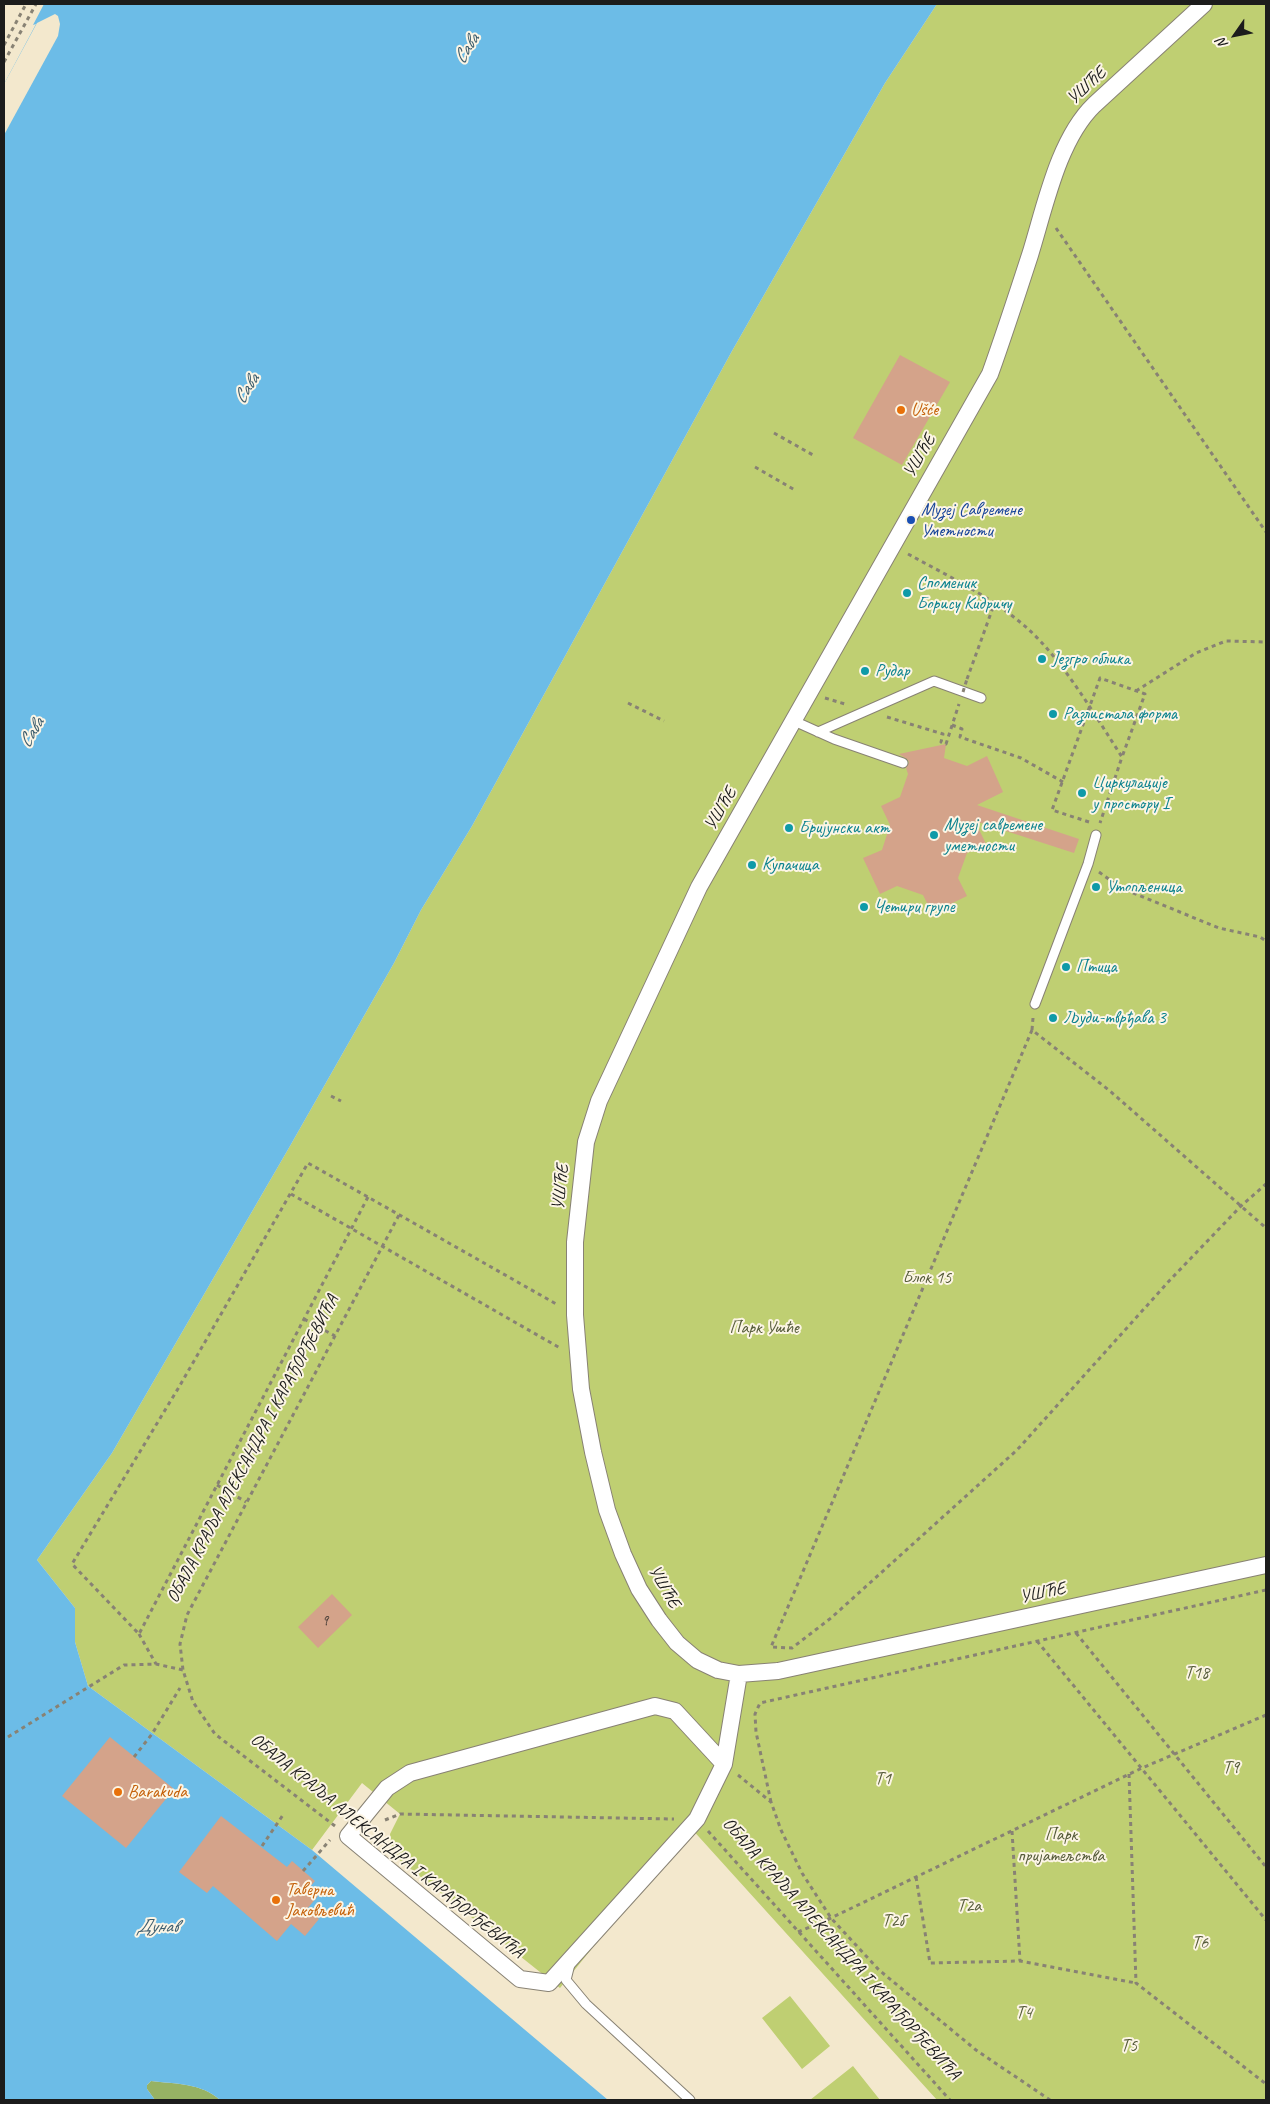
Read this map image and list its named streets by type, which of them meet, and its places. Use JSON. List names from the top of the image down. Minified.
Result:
{"streets":{"street":["УШЋЕ","ОБАЛА КРАЉА АЛЕКСАНДРА I КАРАЂОРЂЕВИЋА"]},"water":["Сава","Дунав"],"parks":["Блок 15","Парк Ушће","Т18","Т9","Т1","Парк пријатељства","Т2а","Т2б","Т6","Т4","Т5"],"places":["Ušće","Музеј Савремене Уметности","Споменик Борису Кидричу","Језгро облика","Рудар","Разлистала форма","Циркулације у простору I","Бријунски акт","Музеј савремене уметности","Купачица","Утопљеница","Четири групе","Птица","Људи-тврђава 3","Barakuda","Таверна Јаковљевић"],"house_numbers":["9"],"north":"bottom left"}
